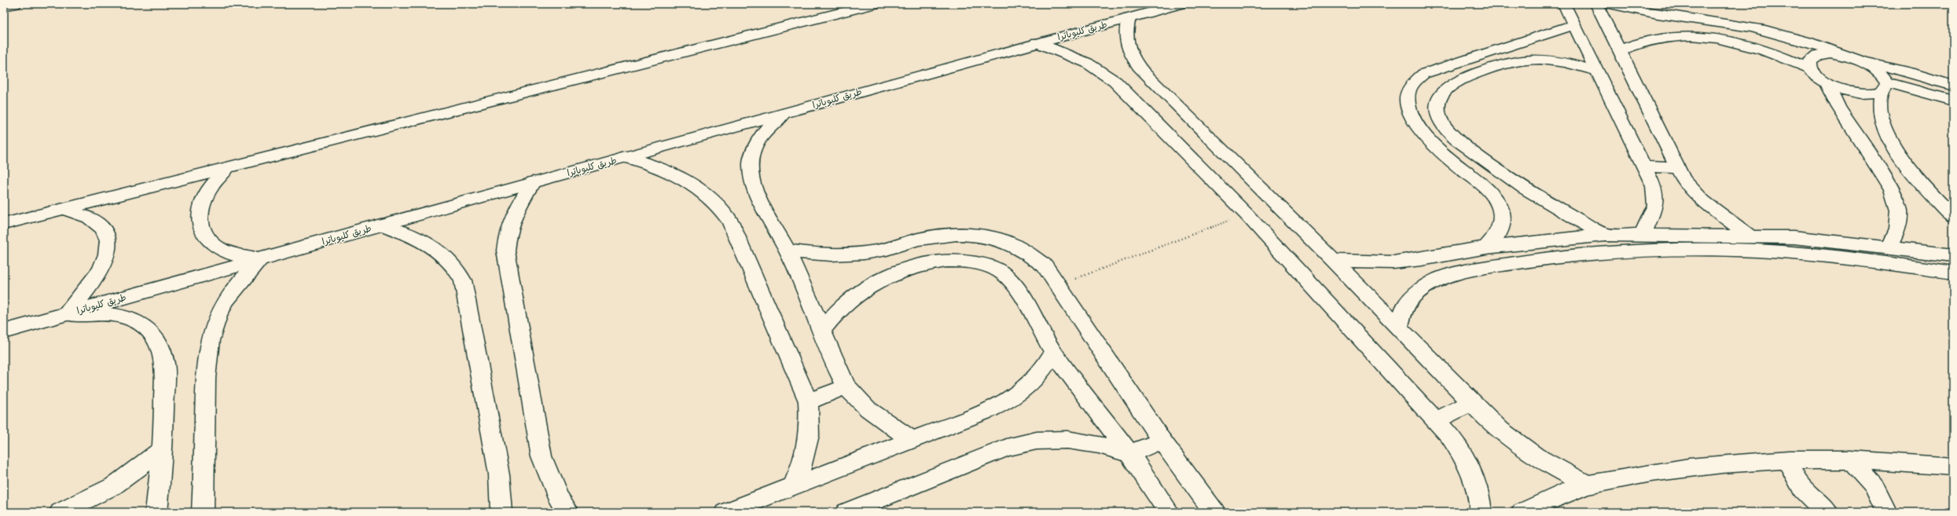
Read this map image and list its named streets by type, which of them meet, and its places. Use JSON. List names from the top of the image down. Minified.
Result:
{"streets":{"street":["طريق كليوباترا"]}}
